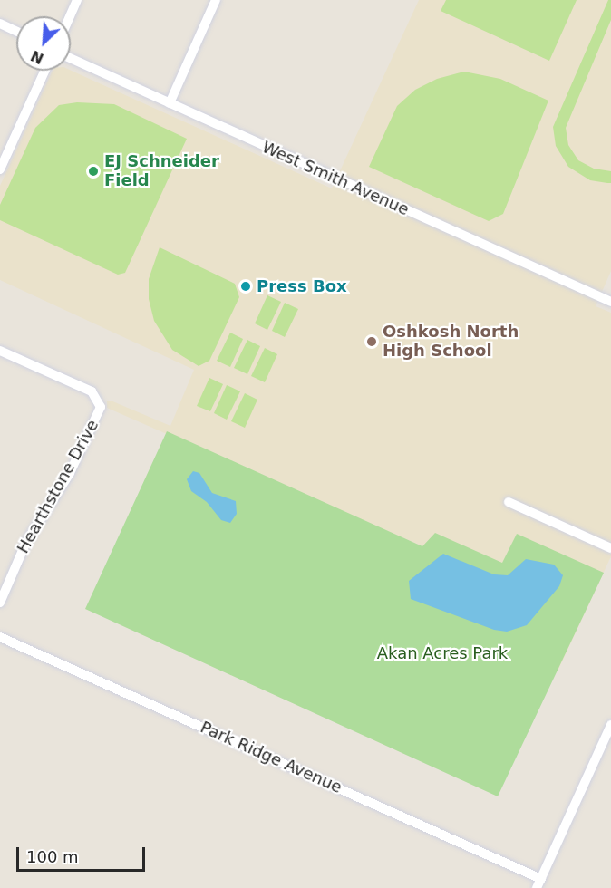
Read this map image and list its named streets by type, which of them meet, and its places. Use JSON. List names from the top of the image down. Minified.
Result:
{"streets":{"street":["West Smith Avenue","Hearthstone Drive","Park Ridge Avenue"]},"parks":["Akan Acres Park"],"places":["EJ Schneider Field","Press Box","Oshkosh North High School"],"scale_bar":"100 m","north":"bottom left"}
